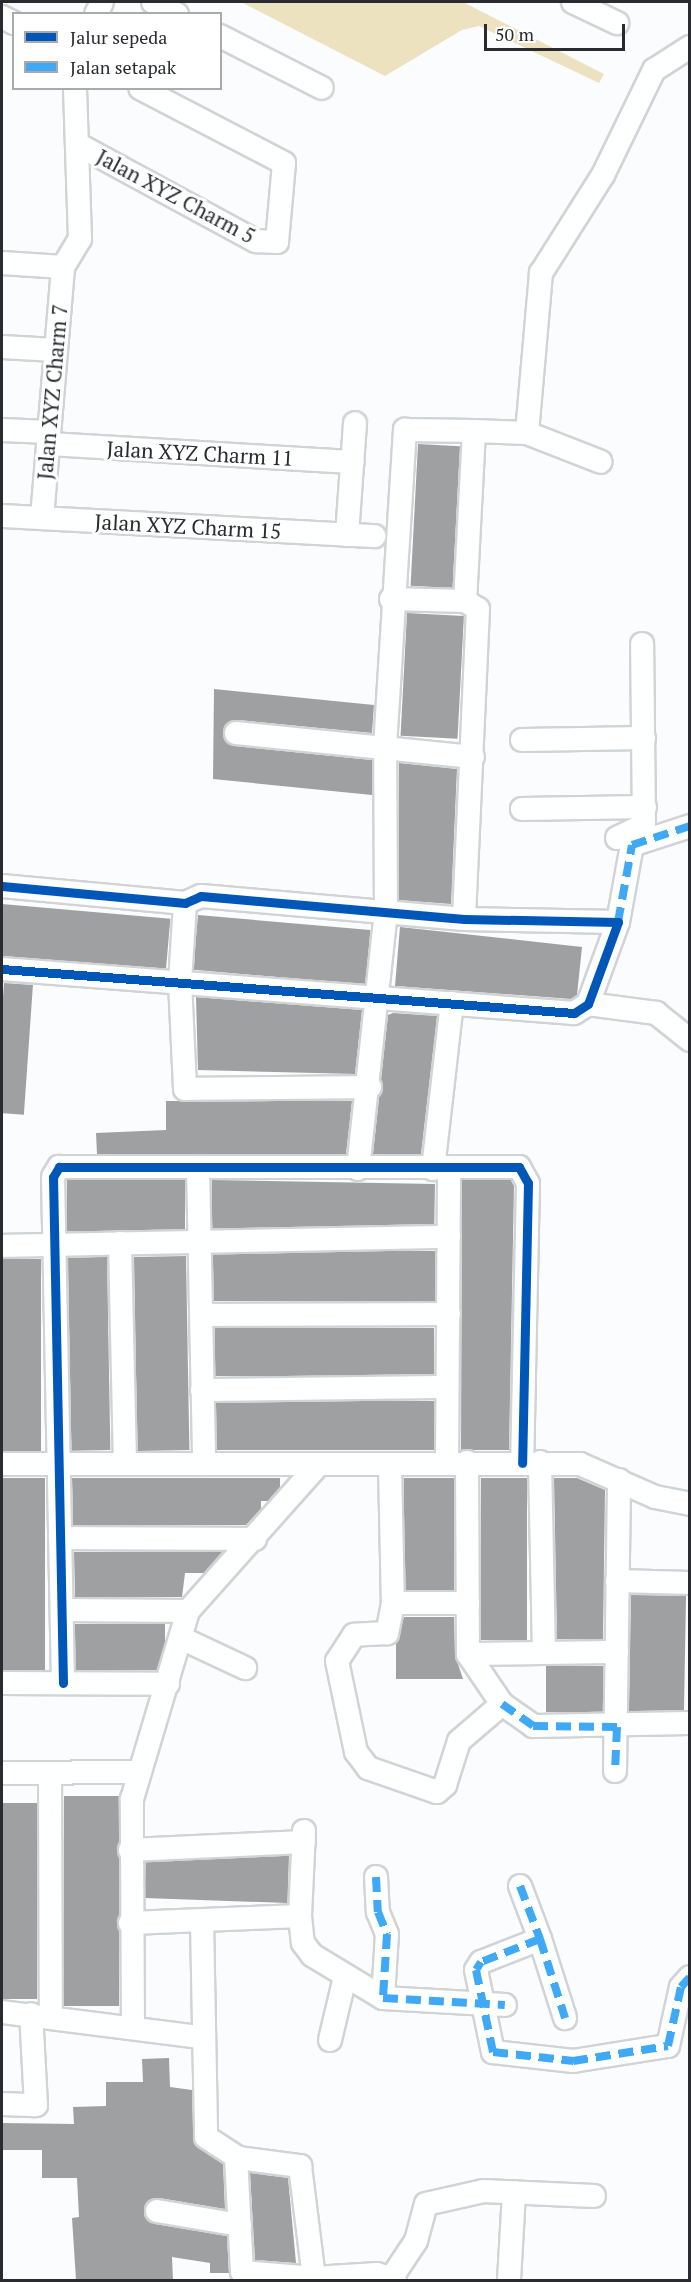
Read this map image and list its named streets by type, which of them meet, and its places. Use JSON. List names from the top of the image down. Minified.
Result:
{"streets":{"street":["Jalan XYZ Charm 5","Jalan XYZ Charm 7","Jalan XYZ Charm 11","Jalan XYZ Charm 15"]},"crossings":[["Jalan XYZ Charm 7","Jalan XYZ Charm 11"],["Jalan XYZ Charm 7","Jalan XYZ Charm 15"]],"legend":["Jalur sepeda","Jalan setapak"],"scale_bar":"50 m"}
